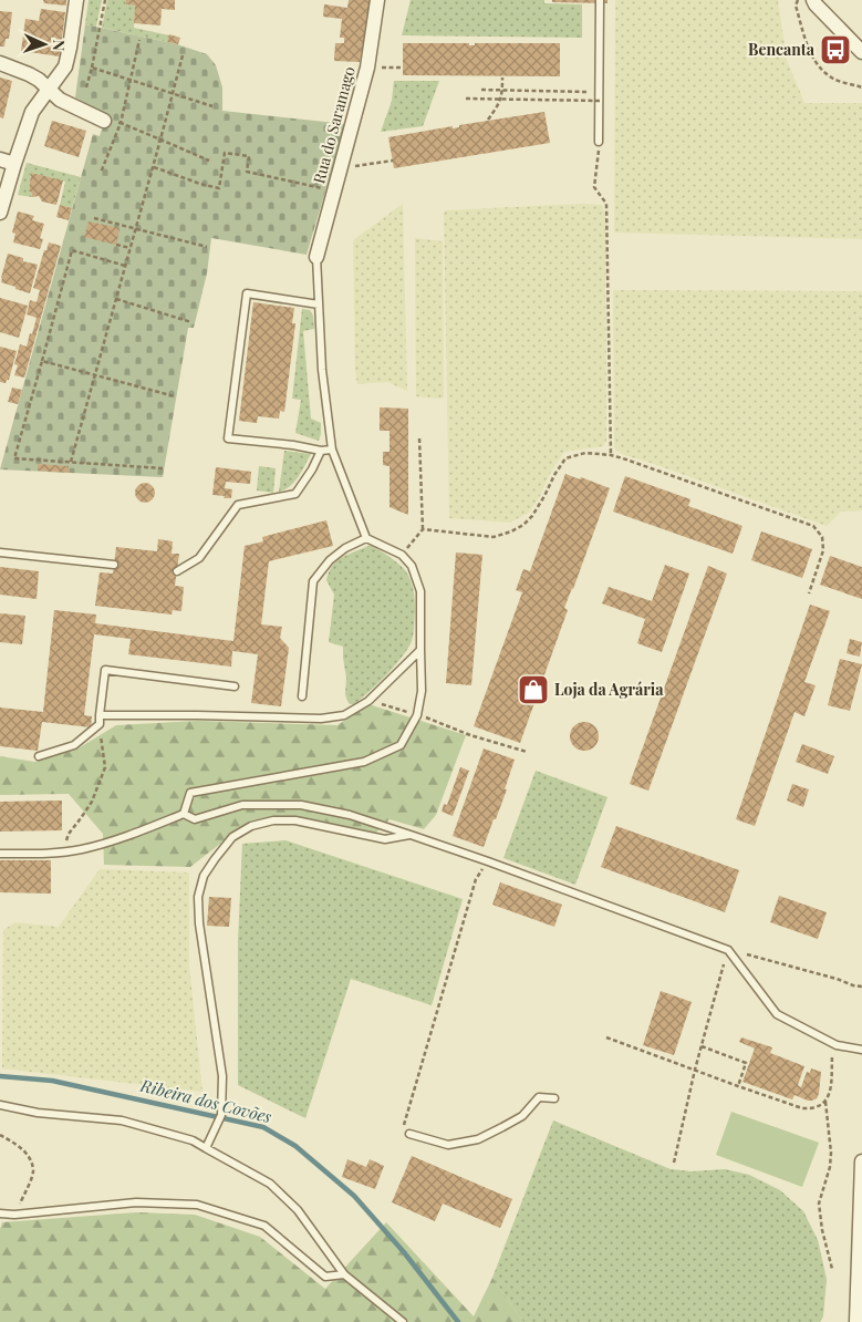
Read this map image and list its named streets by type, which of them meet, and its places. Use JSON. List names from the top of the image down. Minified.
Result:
{"streets":{"street":["Rua do Saramago"]},"water":["Ribeira dos Covões"],"places":{"bus stop":["Bencanta"],"shop":["Loja da Agrária"]},"north":"right"}
